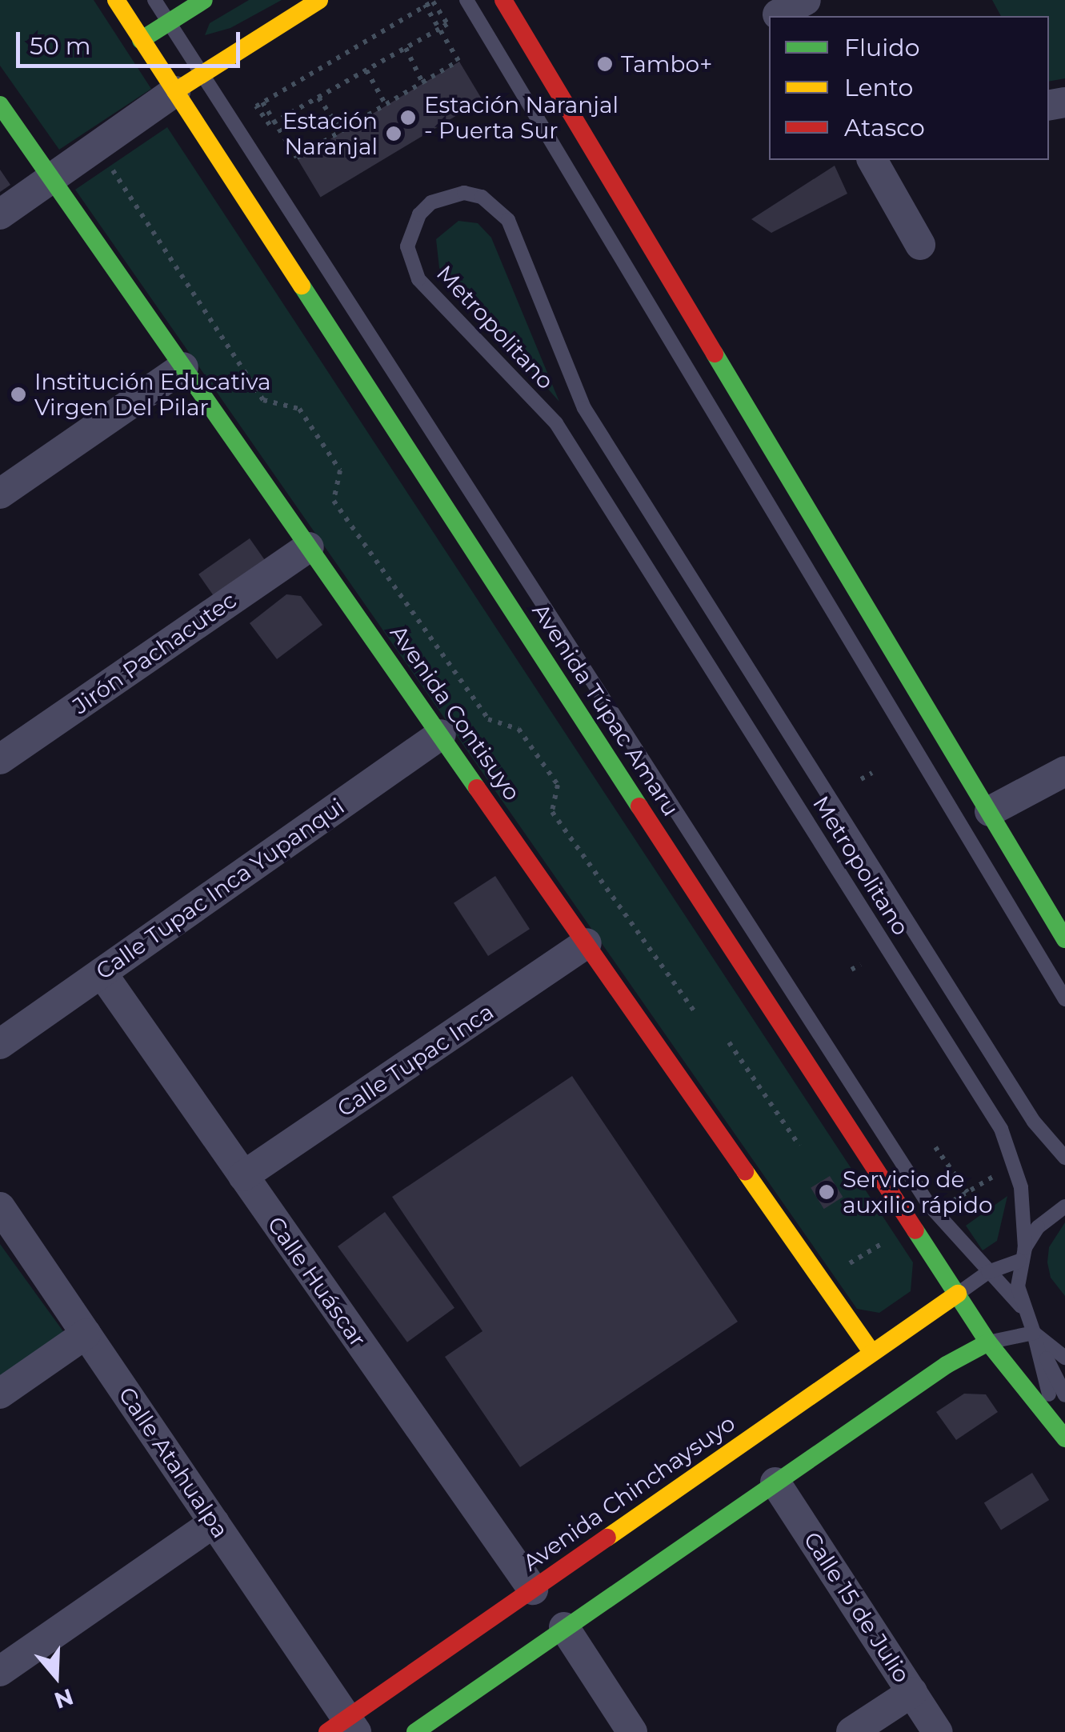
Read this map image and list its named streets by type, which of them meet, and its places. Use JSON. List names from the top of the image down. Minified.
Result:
{"streets":{"main road":["Avenida Túpac Amaru","Avenida Contisuyo","Avenida Chinchaysuyo"],"street":["Jirón Pachacutec","Calle Tupac Inca Yupanqui","Calle Tupac Inca","Calle Huáscar","Calle Atahualpa","Calle 15 de Julio"],"lane":["Metropolitano"]},"crossings":[["Jirón Pachacutec","Avenida Contisuyo"],["Avenida Túpac Amaru","Avenida Chinchaysuyo"],["Avenida Contisuyo","Calle Tupac Inca Yupanqui"],["Avenida Contisuyo","Calle Tupac Inca"],["Avenida Contisuyo","Avenida Chinchaysuyo"],["Calle Tupac Inca Yupanqui","Calle Huáscar"],["Calle Tupac Inca","Calle Huáscar"],["Calle Huáscar","Avenida Chinchaysuyo"],["Calle Atahualpa","Avenida Chinchaysuyo"]],"places":["Tambo+","Estación Naranjal - Puerta Sur","Estación Naranjal","Institución Educativa Virgen Del Pilar","Servicio de auxilio rápido"],"legend":["Fluido","Lento","Atasco"],"scale_bar":"50 m","north":"bottom"}
